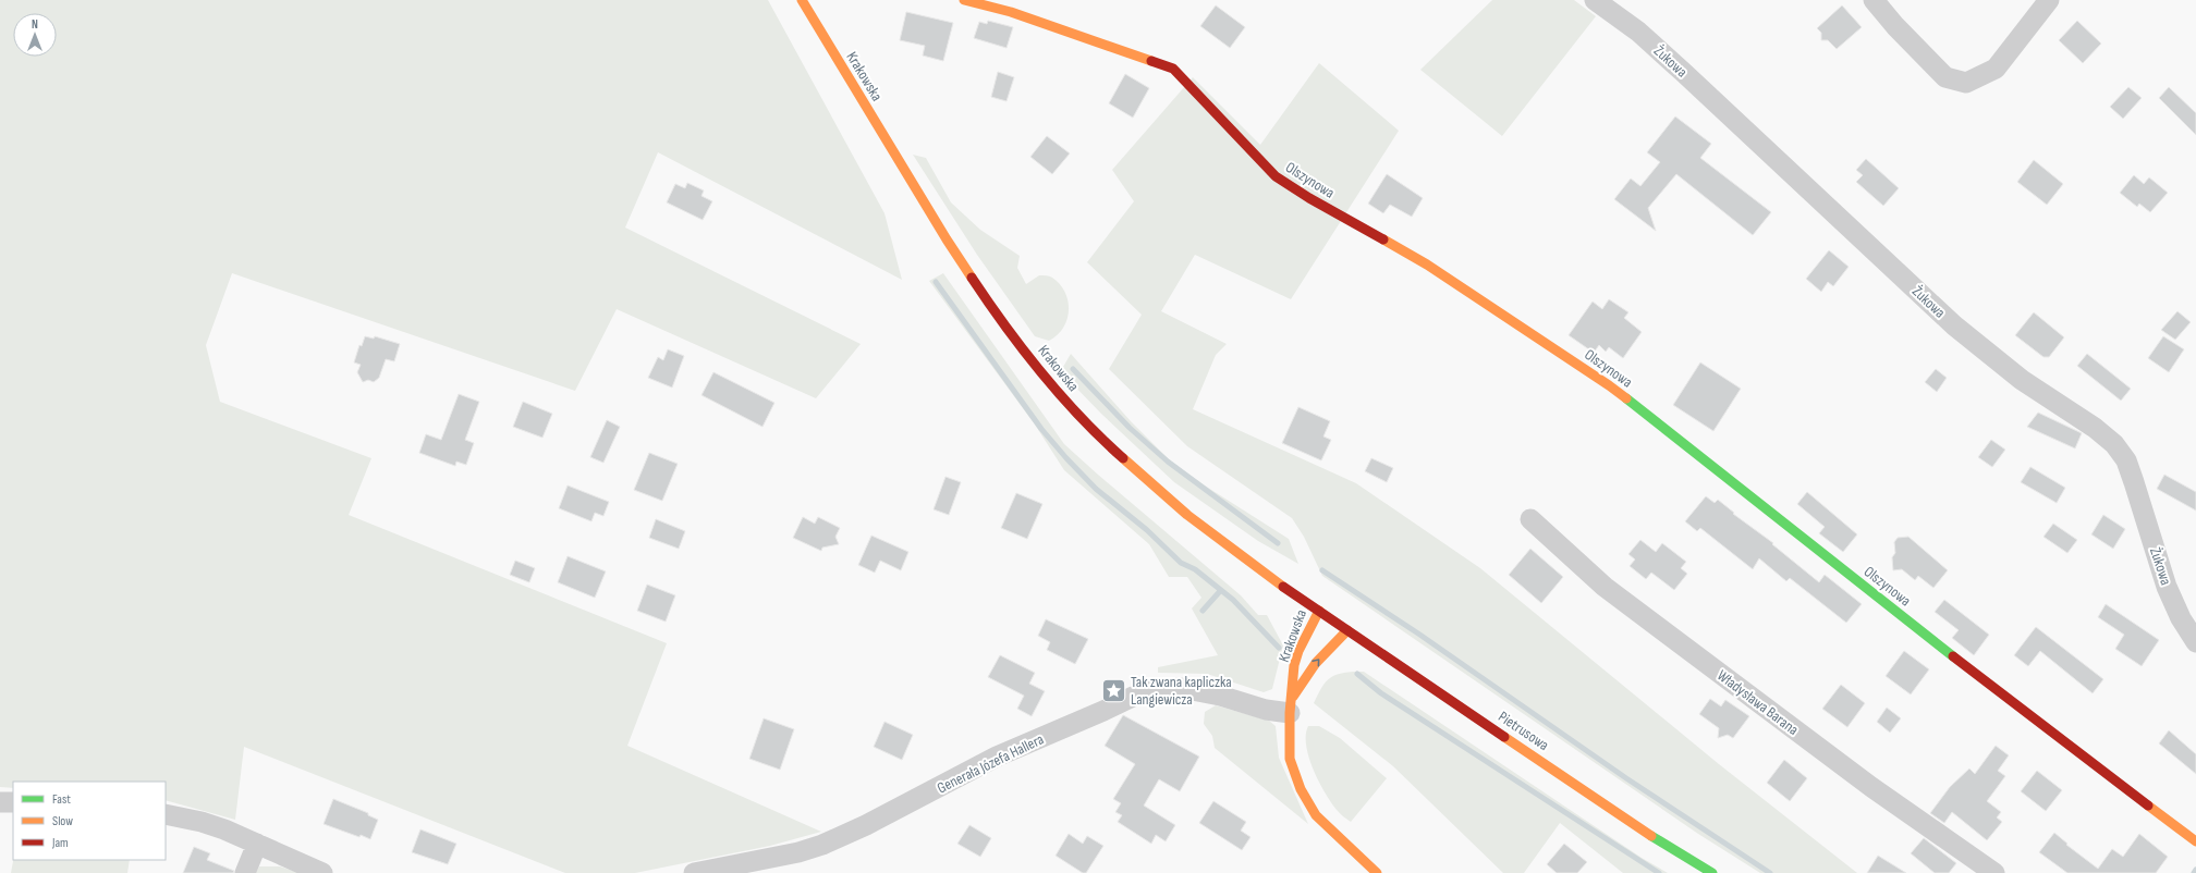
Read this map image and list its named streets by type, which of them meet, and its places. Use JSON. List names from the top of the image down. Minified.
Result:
{"streets":{"street":["Żukowa","Krakowska","Olszynowa","Władysława Barana","Pietrusowa","Generała Józefa Hallera"]},"crossings":[["Krakowska","Pietrusowa"],["Krakowska","Generała Józefa Hallera"]],"places":{"place":["Tak zwana kapliczka Langiewicza"]},"legend":["Fast","Slow","Jam"],"north":"top"}
